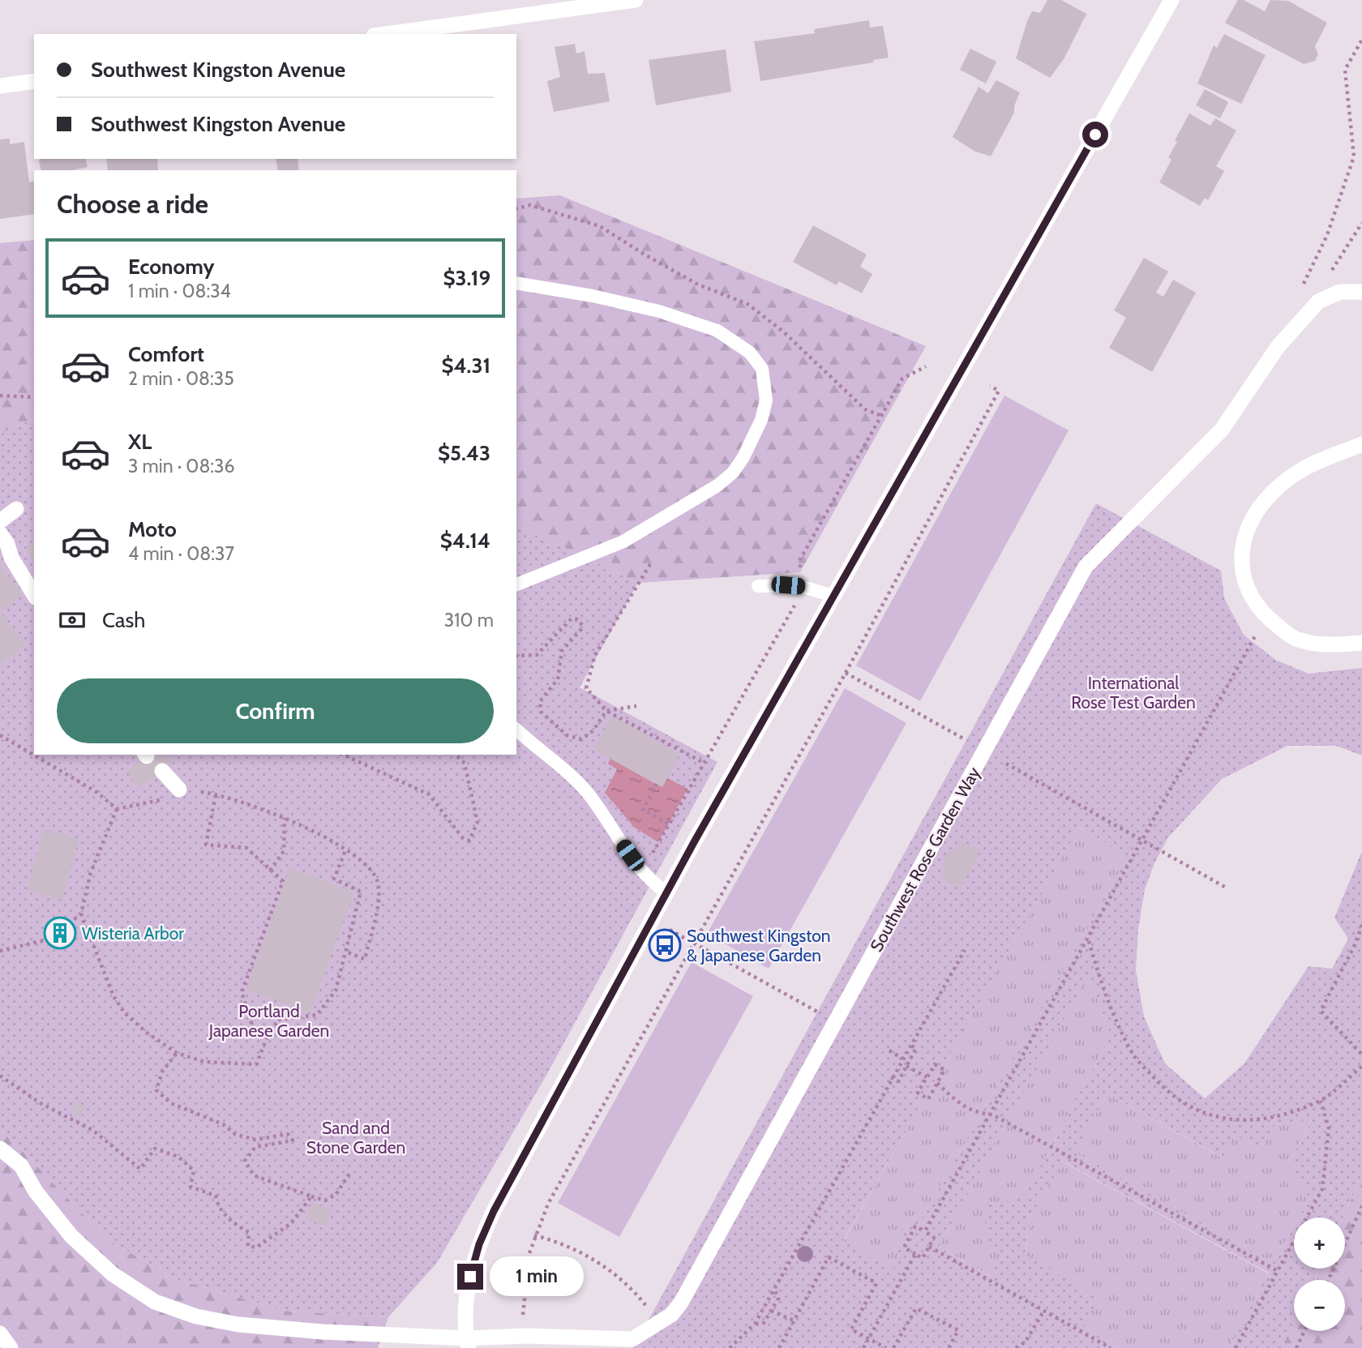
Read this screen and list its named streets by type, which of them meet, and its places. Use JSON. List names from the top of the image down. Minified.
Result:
{"streets":{"street":["Southwest Rose Garden Way"]},"parks":["International Rose Test Garden","Portland Japanese Garden","Sand and Stone Garden"],"places":{"building":["Wisteria Arbor"],"bus stop":["Southwest Kingston & Japanese Garden"]},"page":{"banner":["Southwest Kingston Avenue","Southwest Kingston Avenue"],"heading":"Choose a ride","list":[{"name":"Economy","note":"1 min · 08:34","value":"$3.19"},{"name":"Comfort","note":"2 min · 08:35","value":"$4.31"},{"name":"XL","note":"3 min · 08:36","value":"$5.43"},{"name":"Moto","note":"4 min · 08:37","value":"$4.14"}],"pay":["Cash","310 m"],"buttons":"Confirm","map_buttons":["+","−"],"bubble":"1 min"}}
